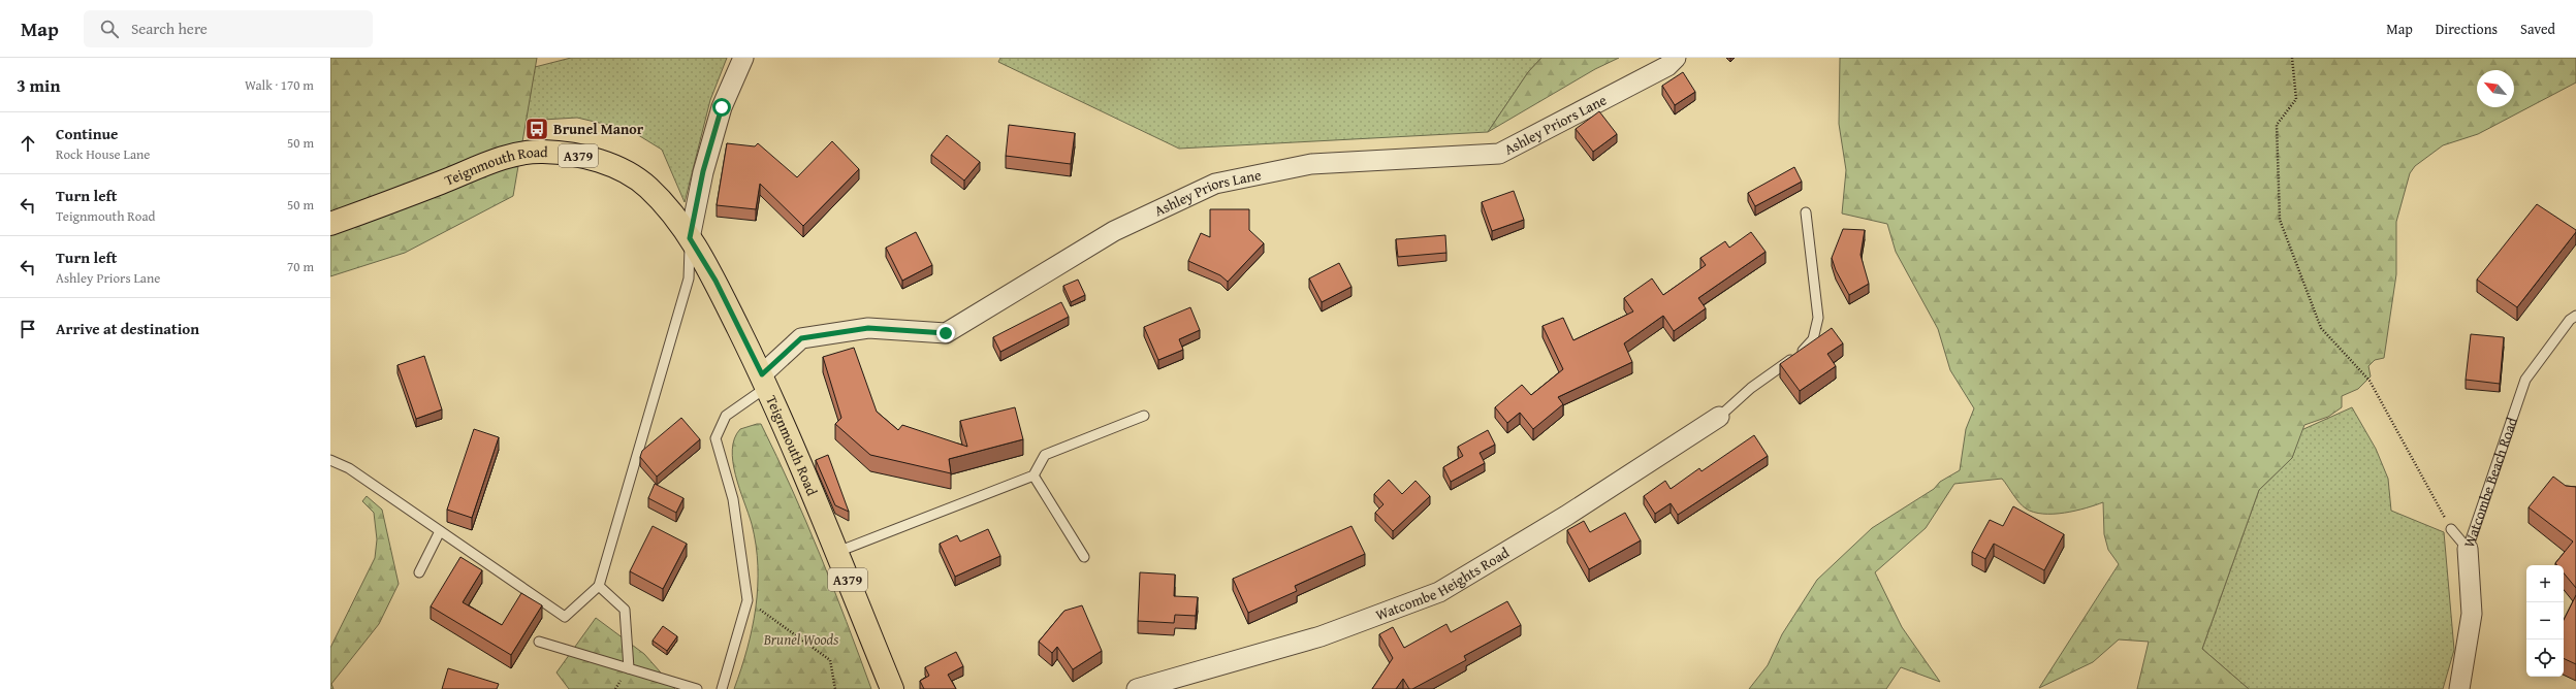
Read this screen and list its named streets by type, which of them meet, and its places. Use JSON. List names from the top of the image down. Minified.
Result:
{"streets":{"main road":["A379","Teignmouth Road"],"street":["Ashley Priors Lane","Watcombe Beach Road","Watcombe Heights Road"]},"crossings":[["Ashley Priors Lane","Teignmouth Road"]],"parks":["Brunel Woods"],"places":{"bus stop":["Brunel Manor"]},"north":"top left","page":{"header":"Map","search":"Search here","nav":["Map","Directions","Saved"],"heading":["3 min","Walk · 170 m"],"list":[["Continue","Rock House Lane","50 m"],["Turn left","Teignmouth Road","50 m"],["Turn left","Ashley Priors Lane","70 m"],"Arrive at destination"],"map_buttons":["+","−"]}}
